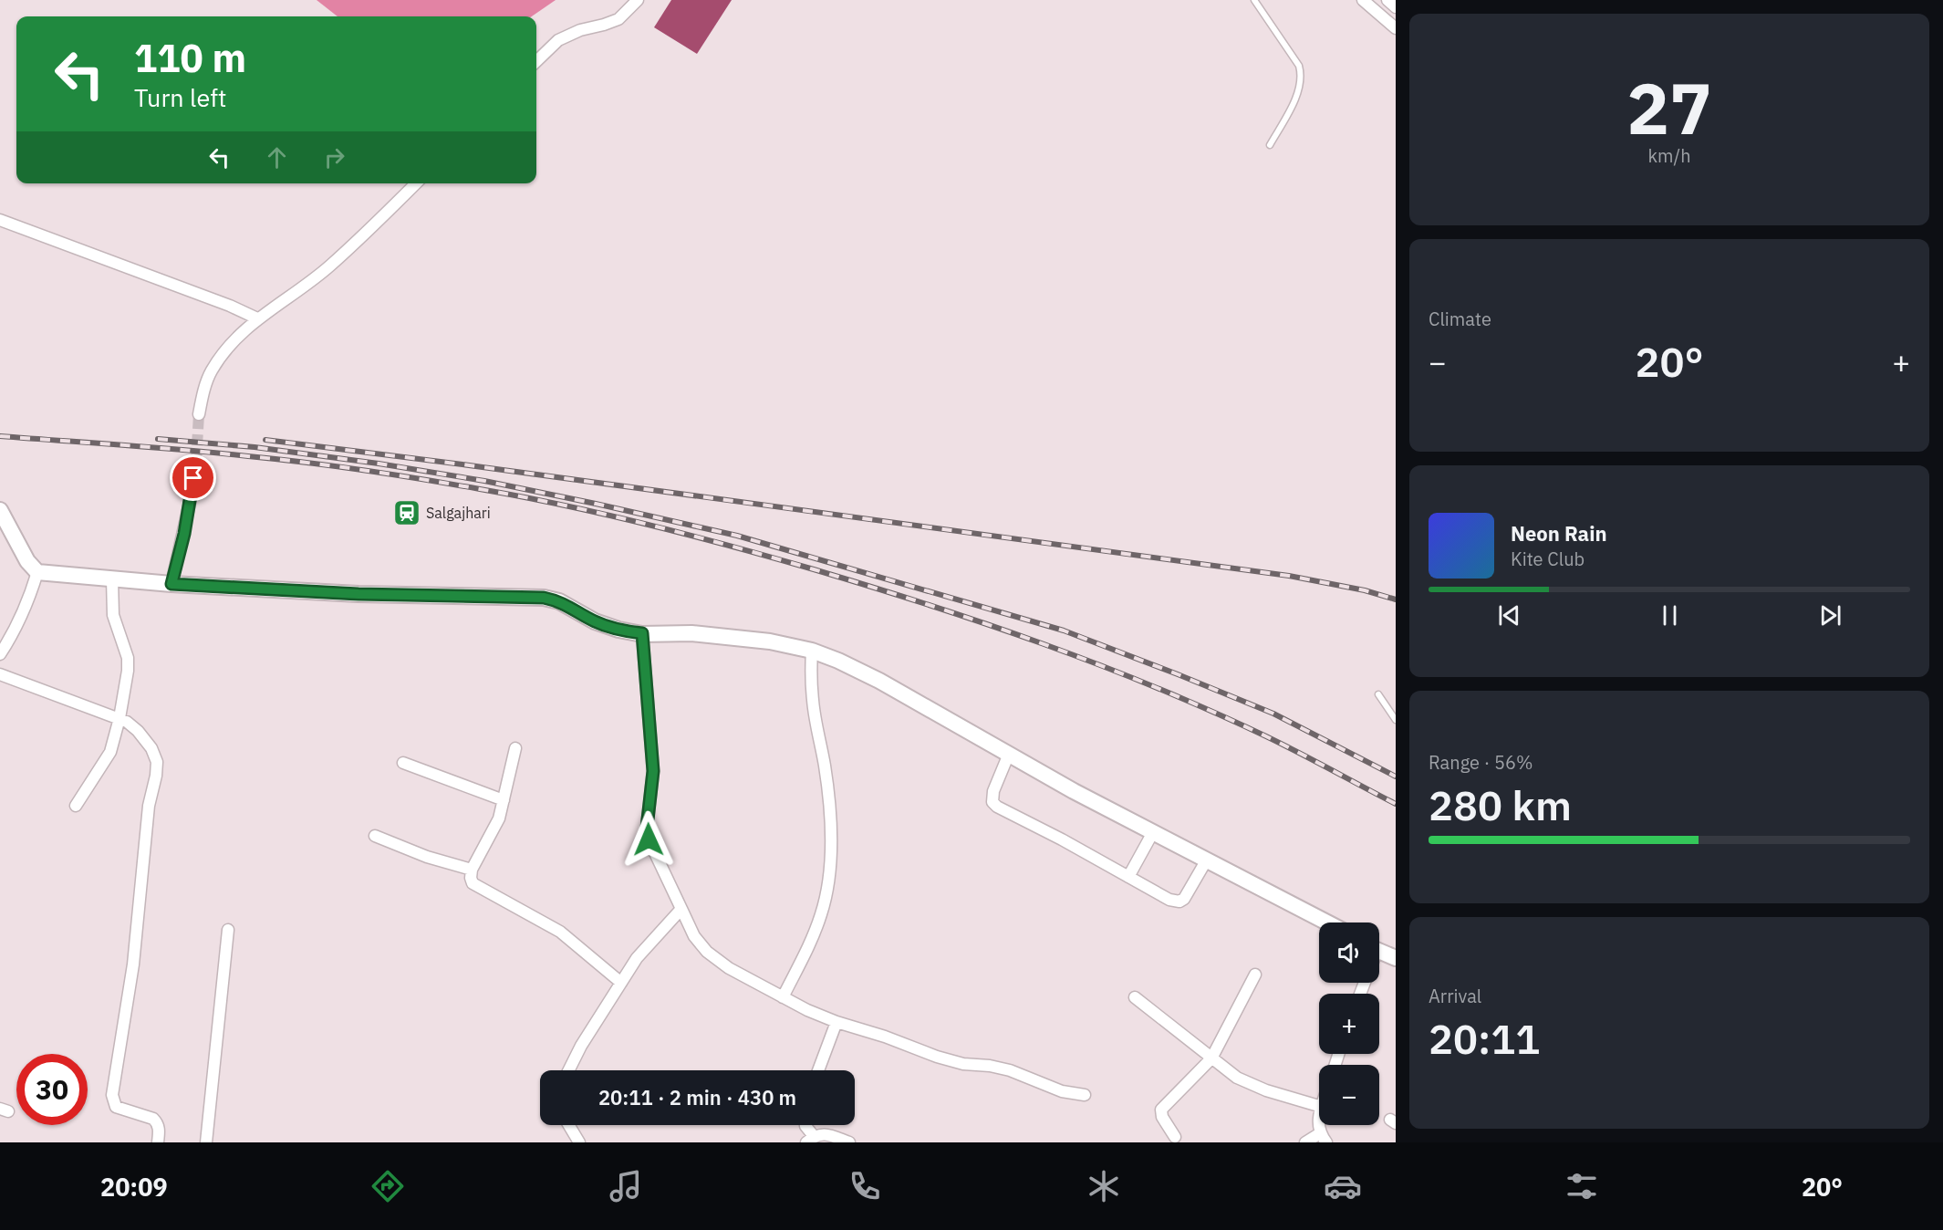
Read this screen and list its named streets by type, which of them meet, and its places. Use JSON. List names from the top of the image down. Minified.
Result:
{"places":{"station":["Salgajhari"]},"page":{"tile":[["27","km/h"],"Climate",["Range · 56%","280 km"],["Arrival","20:11"]],"turn":["110 m","Turn left"],"heat":["−","20°","+"],"song":["Neon Rain","Kite Club"],"map_buttons":["+","−"],"limit":"30","trip":"20:11 · 2 min · 430 m","tabs":["20:09","20°"]}}
